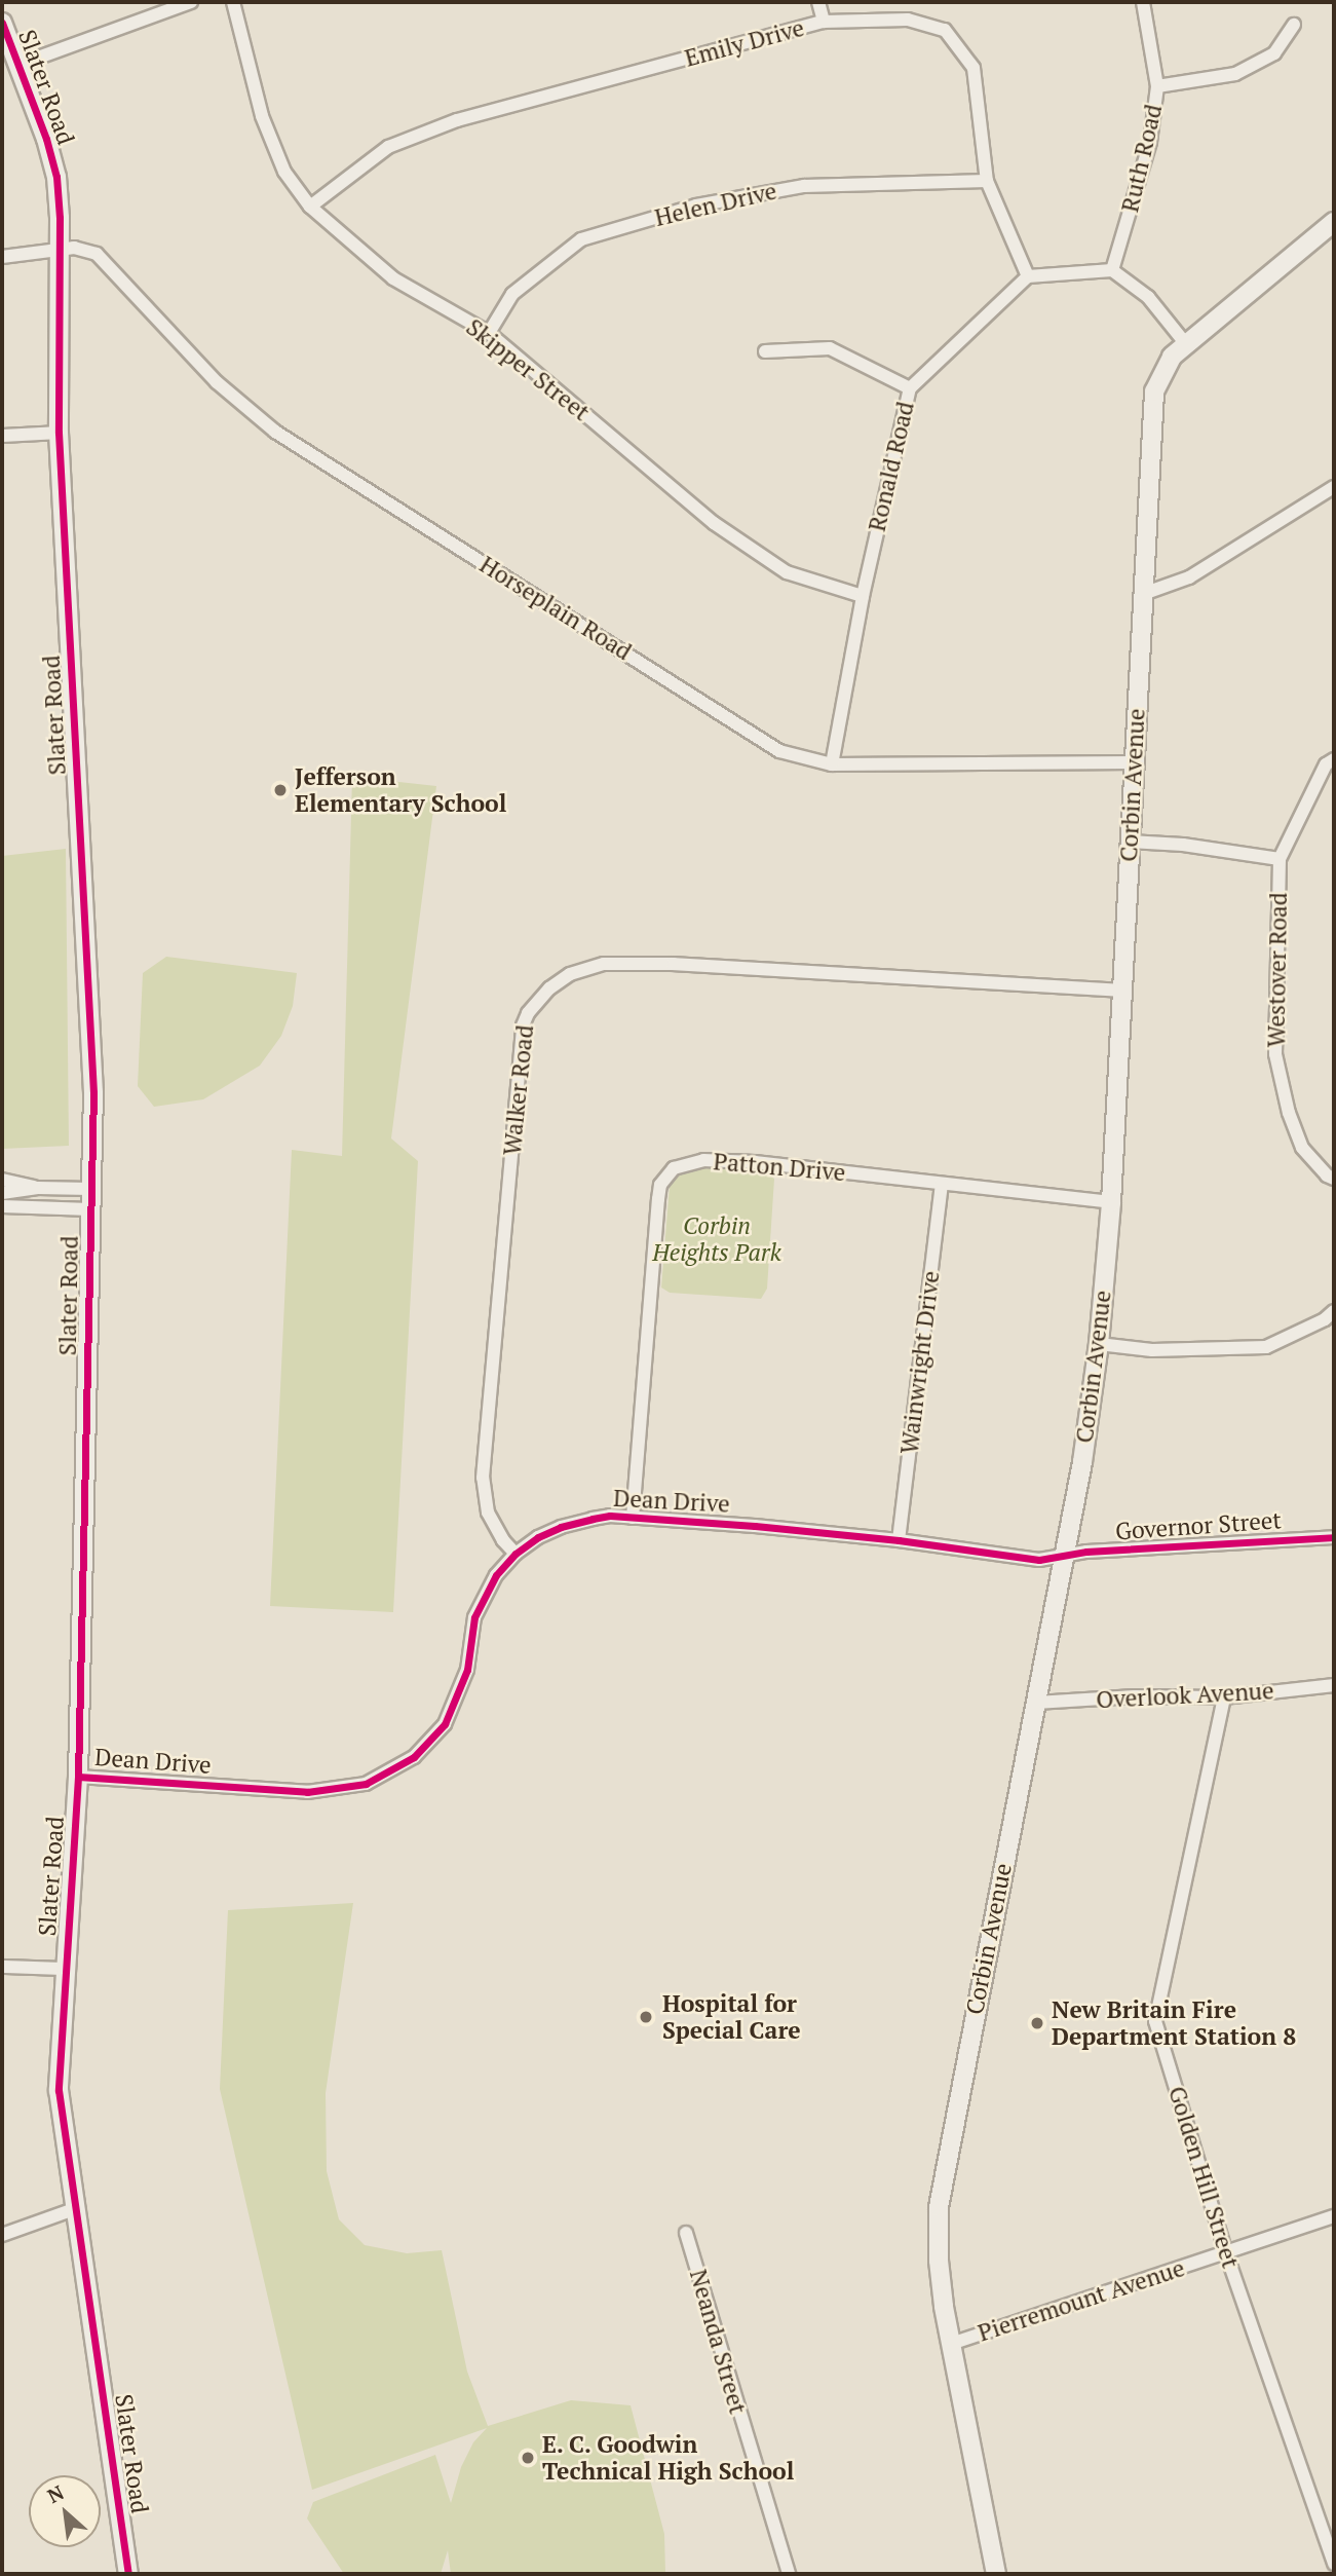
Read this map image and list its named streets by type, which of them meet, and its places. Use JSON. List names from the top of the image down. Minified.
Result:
{"streets":{"main road":["Slater Road","Corbin Avenue"],"street":["Emily Drive","Ruth Road","Helen Drive","Skipper Street","Ronald Road","Horseplain Road","Westover Road","Walker Road","Patton Drive","Wainwright Drive","Dean Drive","Governor Street","Overlook Avenue","Golden Hill Street","Pierremount Avenue","Neanda Street"]},"crossings":[["Emily Drive","Helen Drive"],["Emily Drive","Skipper Street"],["Emily Drive","Ronald Road"],["Slater Road","Horseplain Road"],["Slater Road","Dean Drive"],["Helen Drive","Skipper Street"],["Skipper Street","Ronald Road"],["Ronald Road","Horseplain Road"],["Horseplain Road","Corbin Avenue"],["Corbin Avenue","Walker Road"],["Corbin Avenue","Patton Drive"],["Corbin Avenue","Dean Drive"],["Corbin Avenue","Governor Street"],["Corbin Avenue","Overlook Avenue"],["Corbin Avenue","Pierremount Avenue"],["Walker Road","Dean Drive"],["Patton Drive","Wainwright Drive"],["Patton Drive","Dean Drive"],["Wainwright Drive","Dean Drive"],["Dean Drive","Governor Street"],["Overlook Avenue","Golden Hill Street"],["Golden Hill Street","Pierremount Avenue"]],"parks":["Corbin Heights Park"],"places":["Jefferson Elementary School","Hospital for Special Care","New Britain Fire Department Station 8","E. C. Goodwin Technical High School"],"north":"top left"}
